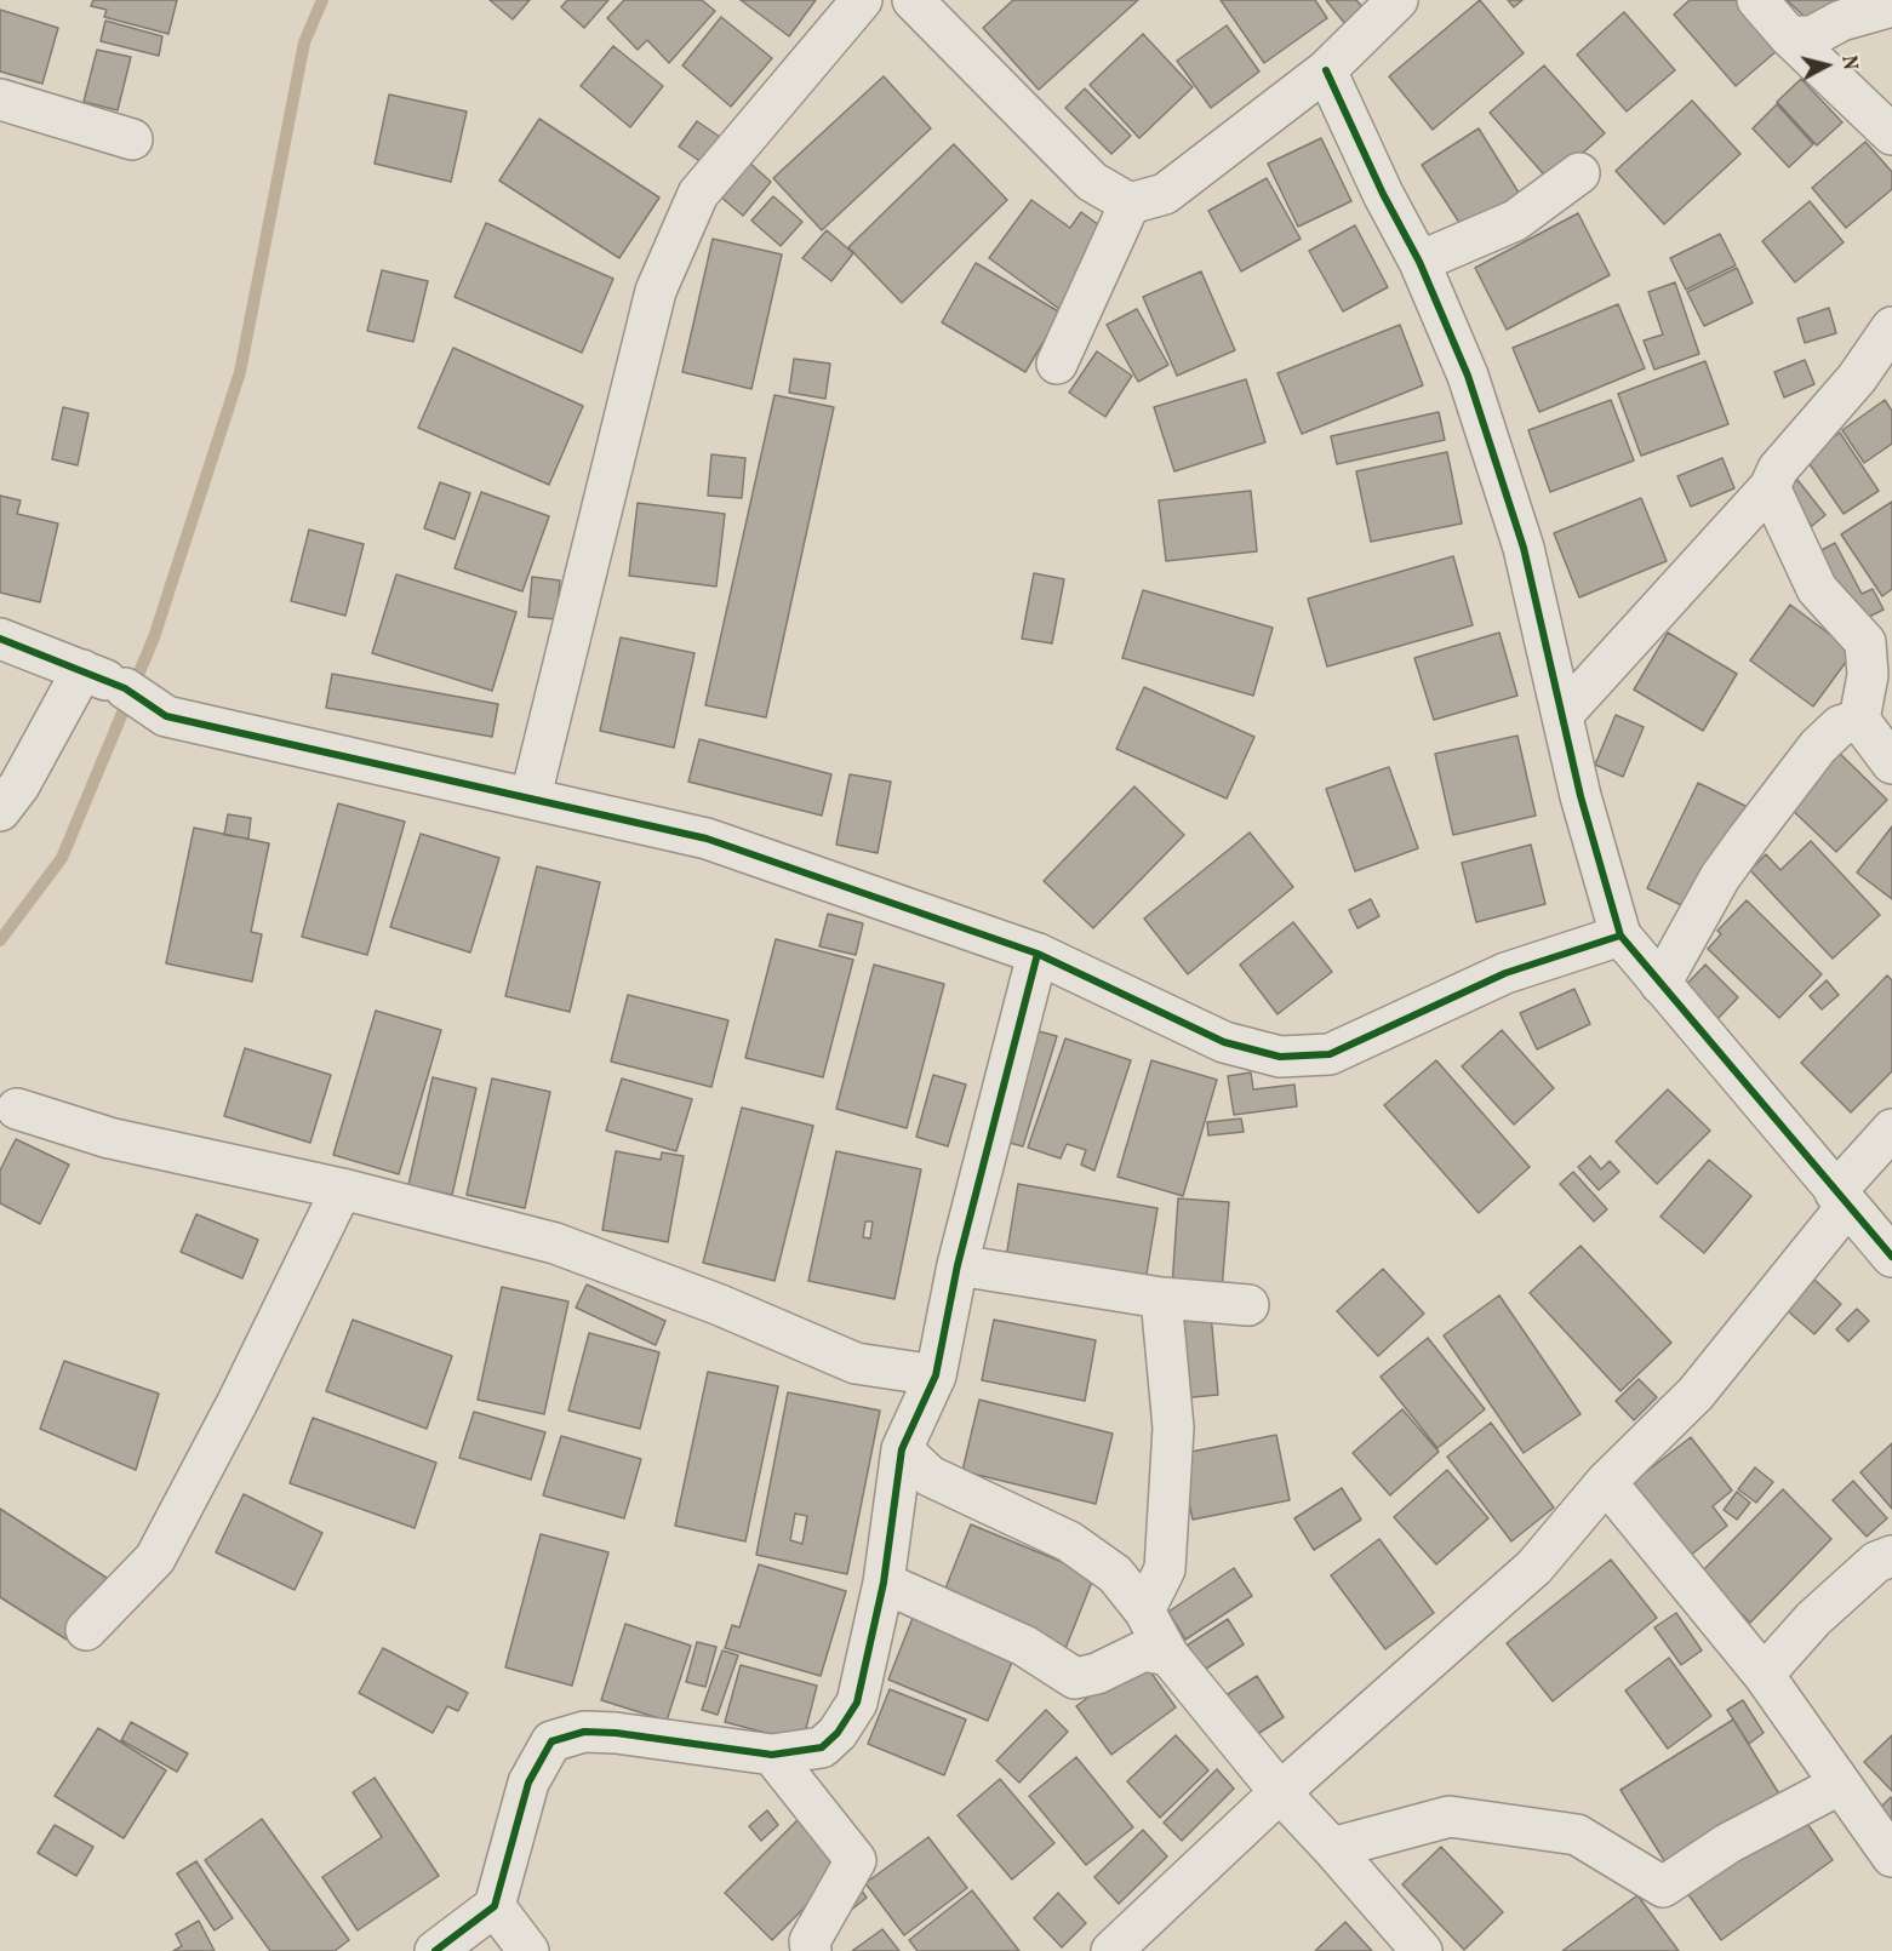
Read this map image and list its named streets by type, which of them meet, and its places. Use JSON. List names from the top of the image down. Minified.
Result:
{"north":"right"}
